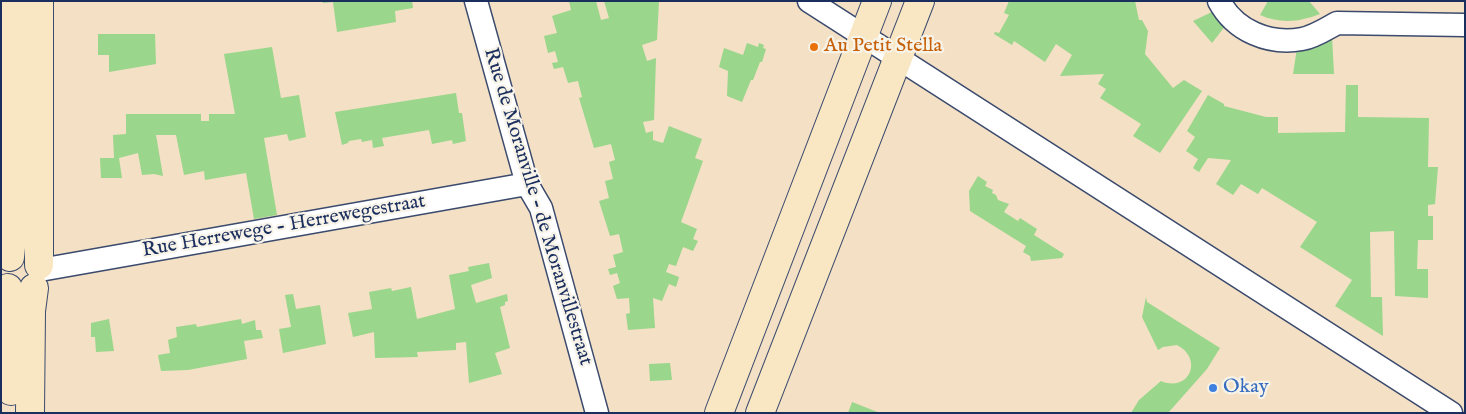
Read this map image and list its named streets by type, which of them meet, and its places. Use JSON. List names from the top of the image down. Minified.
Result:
{"streets":{"street":["Rue de Moranville - de Moranvillestraat","Rue Herrewege - Herrewegestraat"]},"crossings":[["Rue de Moranville - de Moranvillestraat","Rue Herrewege - Herrewegestraat"]],"places":["Au Petit Stella","Okay"]}
